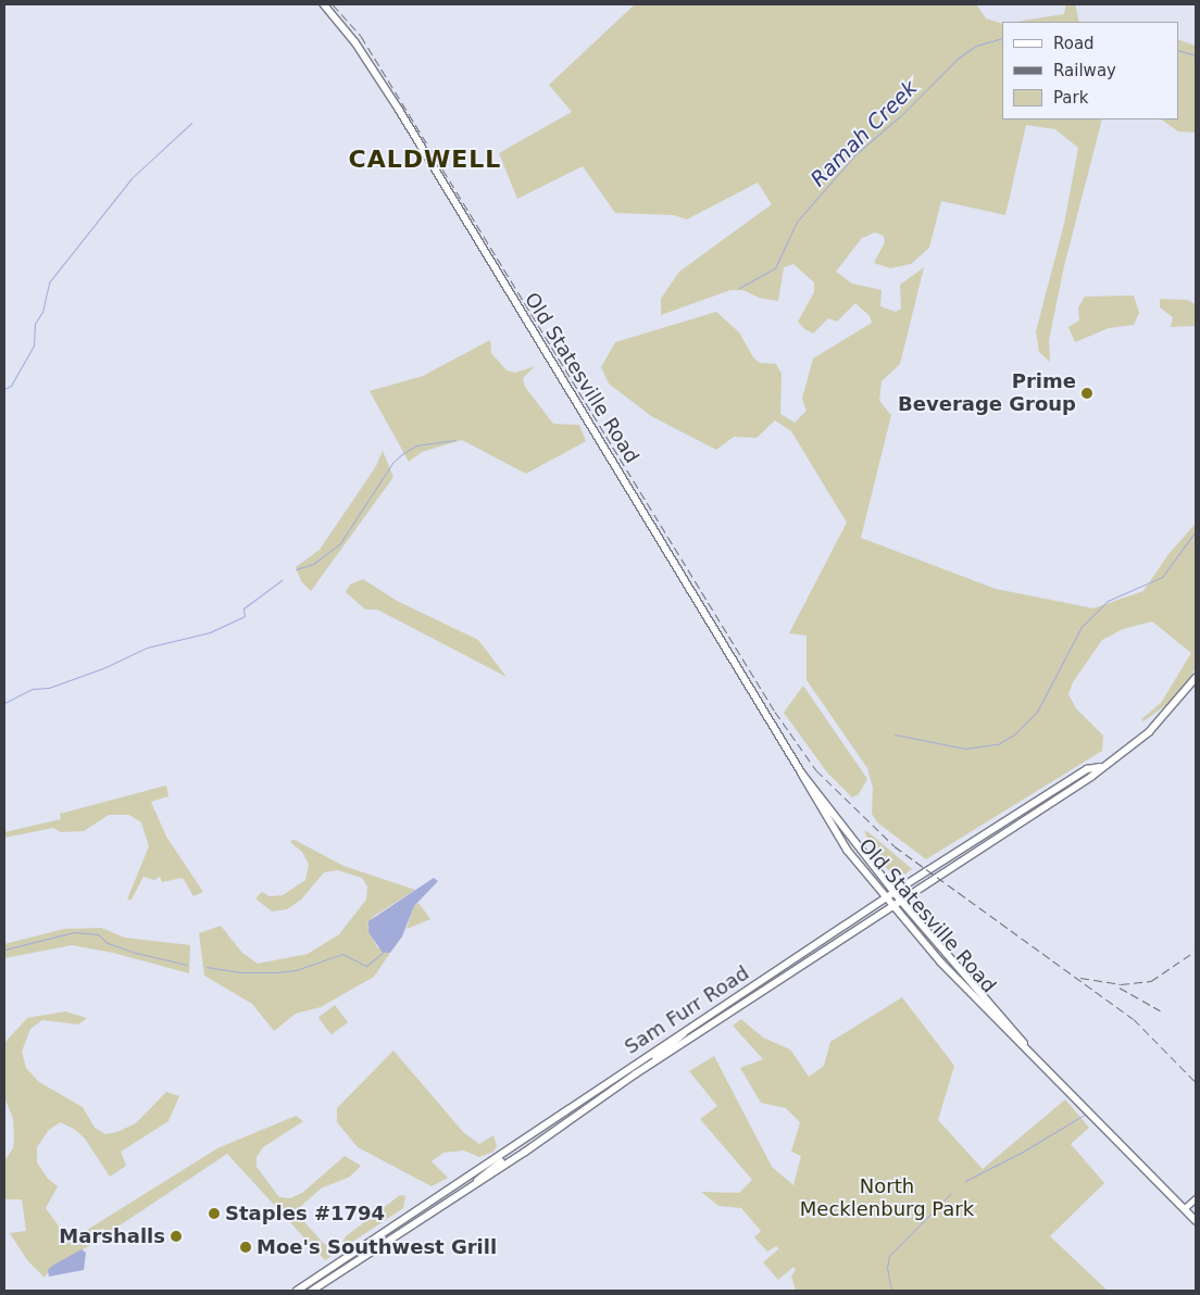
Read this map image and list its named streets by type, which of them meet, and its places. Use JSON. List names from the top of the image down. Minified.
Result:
{"streets":{"main road":["Old Statesville Road","Sam Furr Road"]},"crossings":[["Old Statesville Road","Sam Furr Road"]],"districts":["CALDWELL"],"water":["Ramah Creek"],"parks":["North Mecklenburg Park"],"places":["Prime Beverage Group","Staples #1794","Marshalls","Moe's Southwest Grill"],"legend":["Road","Railway","Park"]}
